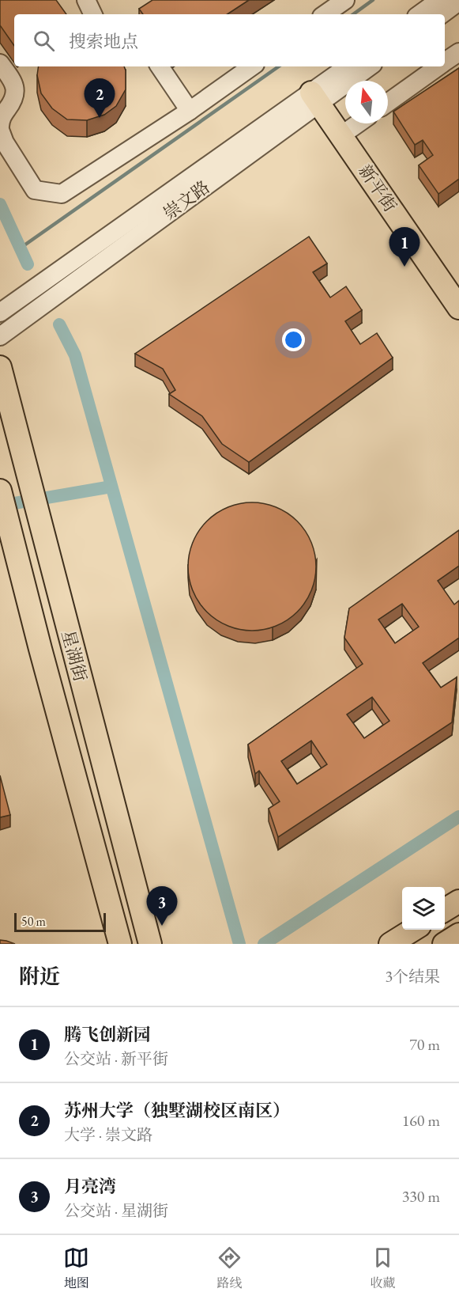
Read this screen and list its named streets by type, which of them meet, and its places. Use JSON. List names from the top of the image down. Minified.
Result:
{"streets":{"main road":["新平街","星湖街"],"street":["崇文路"]},"crossings":[["新平街","崇文路"]],"scale_bar":"50 m","north":"top","page":{"search":"搜索地点","pins":["2","1","3"],"scale":"50 m","heading":["附近","3个结果"],"list":[{"mark":"1","name":"腾飞创新园","note":"公交站 · 新平街","value":"70 m"},{"mark":"2","name":"苏州大学（独墅湖校区南区）","note":"大学 · 崇文路","value":"160 m"},{"mark":"3","name":"月亮湾","note":"公交站 · 星湖街","value":"330 m"}],"nav":["地图","路线","收藏"]}}
